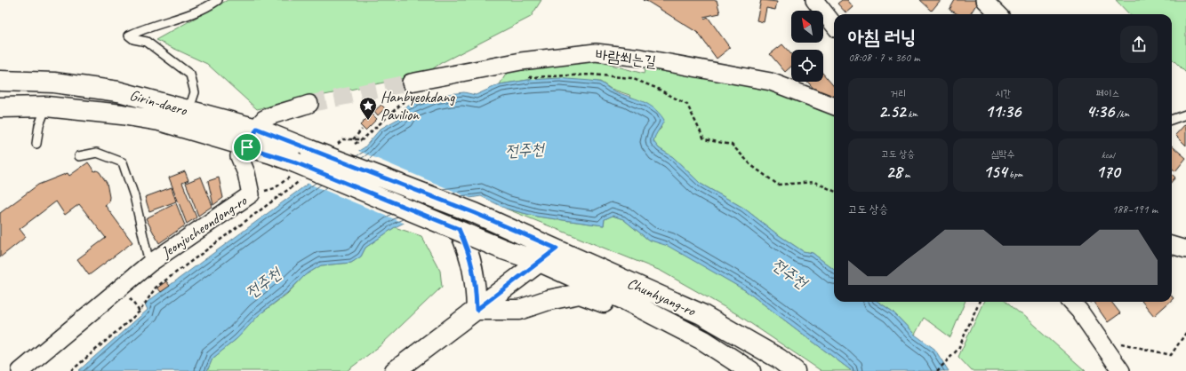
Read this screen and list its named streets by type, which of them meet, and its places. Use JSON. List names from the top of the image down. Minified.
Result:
{"streets":{"street":["바람쐬는길","Girin-daero","Jeonjucheondong-ro","Chunhyang-ro"]},"crossings":[["Girin-daero","Jeonjucheondong-ro"],["Girin-daero","Chunhyang-ro"]],"water":["전주천"],"places":{"place":["Hanbyeokdang Pavilion"]},"north":"top left","page":{"heading":["아침 러닝","08:08 · 7 × 360 m"],"stats":[["거리","2.52 km"],["시간","11:36"],["페이스","4:36 /km"],["고도 상승","28 m"],["심박수","154 bpm"],["kcal","170"]],"chart":["고도 상승","188–191 m"]}}
